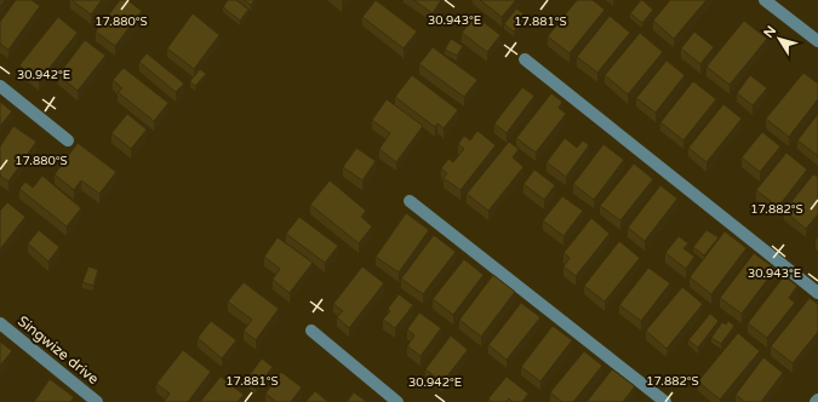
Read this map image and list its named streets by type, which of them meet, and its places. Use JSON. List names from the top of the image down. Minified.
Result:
{"streets":{"street":["Singwize drive"]},"north":"top left","coordinates":["30.943°E","17.880°S","17.881°S","30.942°E","17.882°S"]}
